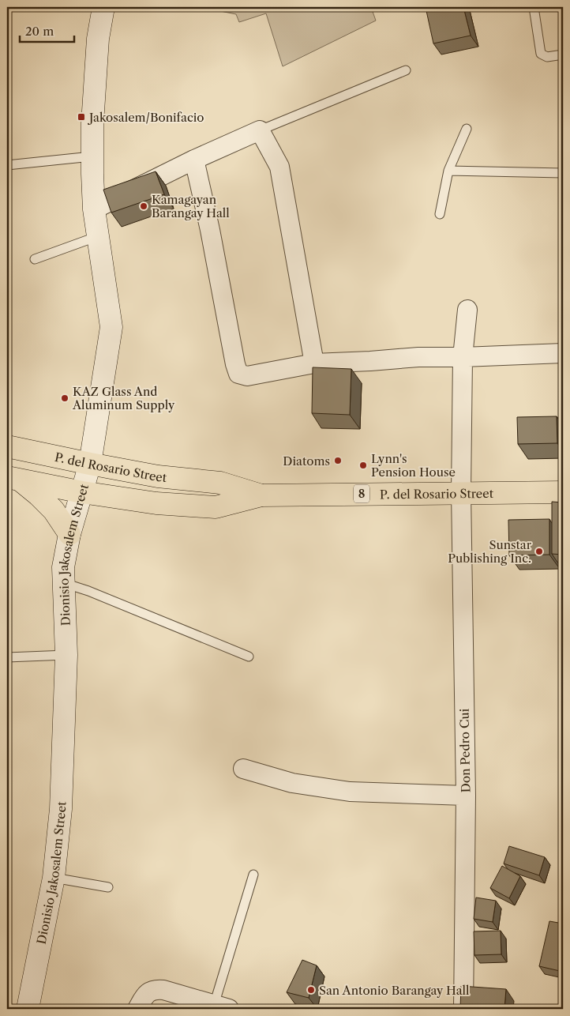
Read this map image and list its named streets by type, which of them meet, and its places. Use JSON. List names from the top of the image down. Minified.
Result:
{"streets":{"main road":["P. del Rosario Street","8"],"street":["Dionisio Jakosalem Street","Don Pedro Cui"]},"crossings":[["P. del Rosario Street","Dionisio Jakosalem Street"],["P. del Rosario Street","Don Pedro Cui"]],"places":{"transit":["Jakosalem/Bonifacio"],"other":["Kamagayan Barangay Hall","KAZ Glass And Aluminum Supply","Diatoms","Lynn's Pension House","Sunstar Publishing Inc.","San Antonio Barangay Hall"]},"scale_bar":"20 m"}
